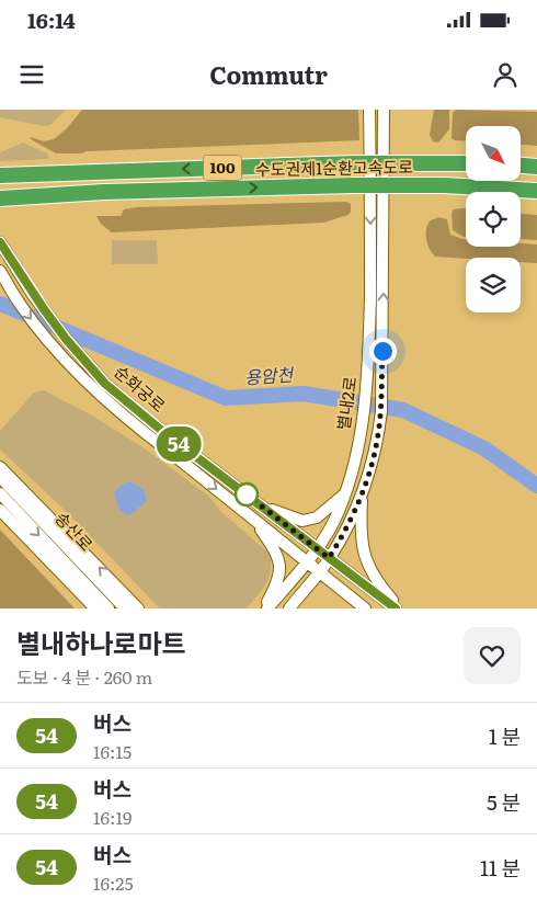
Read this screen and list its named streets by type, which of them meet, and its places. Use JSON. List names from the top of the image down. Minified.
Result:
{"streets":{"highway":["100","수도권제1순환고속도로"],"street":["순화궁로","별내2로","송산로"]},"crossings":[["순화궁로","별내2로"]],"water":["용암천"],"lines":["bus line 54"],"north":"bottom right","page":{"status":"16:14","header":"Commutr","on_map":"54","heading":["별내하나로마트","도보 · 4 분 · 260 m"],"list":[{"mark":"54","name":"버스","note":"16:15","value":"1 분"},{"mark":"54","name":"버스","note":"16:19","value":"5 분"},{"mark":"54","name":"버스","note":"16:25","value":"11 분"}]}}
